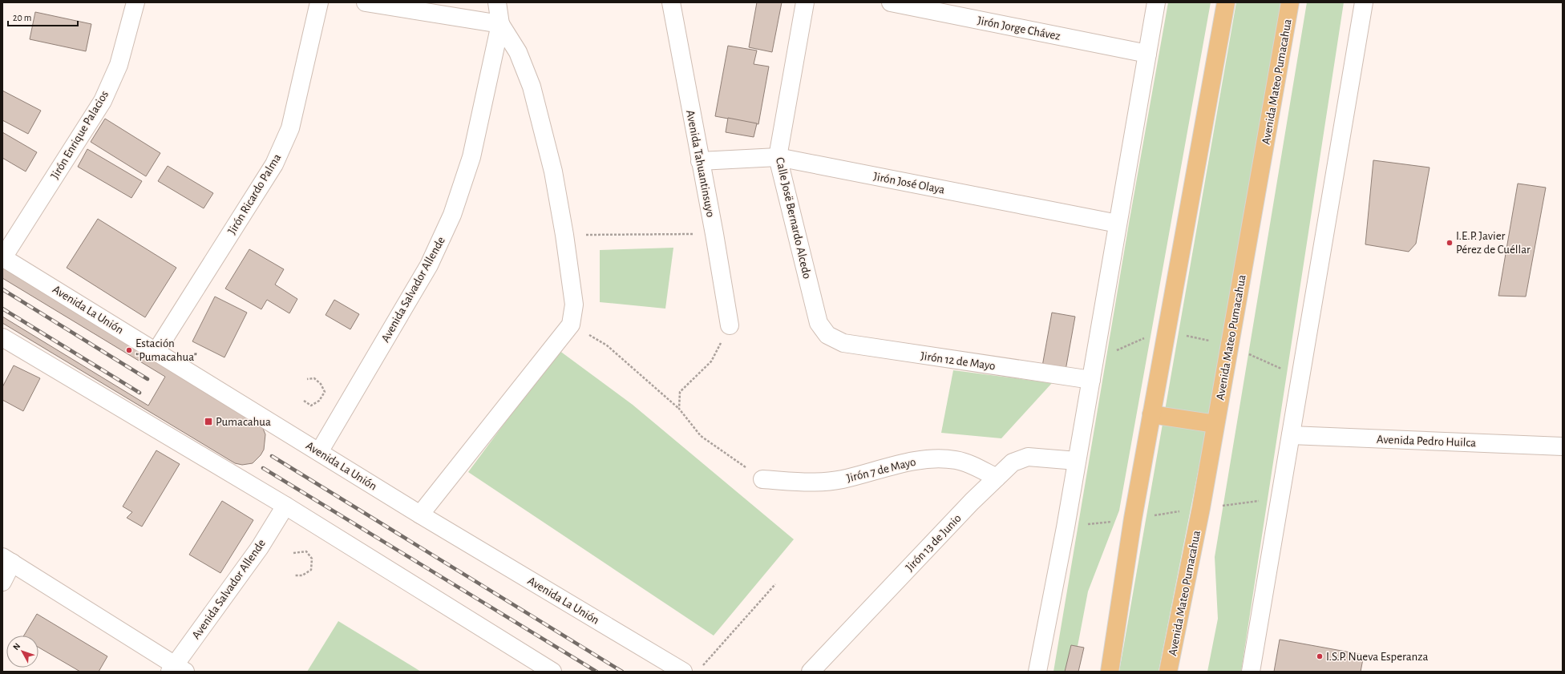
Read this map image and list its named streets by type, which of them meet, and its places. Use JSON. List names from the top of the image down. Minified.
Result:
{"streets":{"main road":["Avenida Mateo Pumacahua"],"street":["Jirón Jorge Chávez","Jirón Enrique Palacios","Avenida Tahuantinsuyo","Jirón José Olaya","Jirón Ricardo Palma","Calle Josë Bernardo Alcedo","Avenida Salvador Allende","Avenida La Unión","Jirón 12 de Mayo","Avenida Pedro Huilca","Jirón 7 de Mayo","Jirón 13 de Junio"]},"crossings":[["Jirón Enrique Palacios","Avenida La Unión"],["Avenida Tahuantinsuyo","Jirón José Olaya"],["Jirón José Olaya","Calle Josë Bernardo Alcedo"],["Jirón Ricardo Palma","Avenida La Unión"],["Calle Josë Bernardo Alcedo","Jirón 12 de Mayo"],["Avenida Salvador Allende","Avenida La Unión"],["Jirón 7 de Mayo","Jirón 13 de Junio"]],"places":{"other":["I.E.P. Javier Pérez de Cuéllar","Estación \"Pumacahua\"","I.S.P. Nueva Esperanza"],"transit":["Pumacahua"]},"scale_bar":"20 m","north":"top left"}
